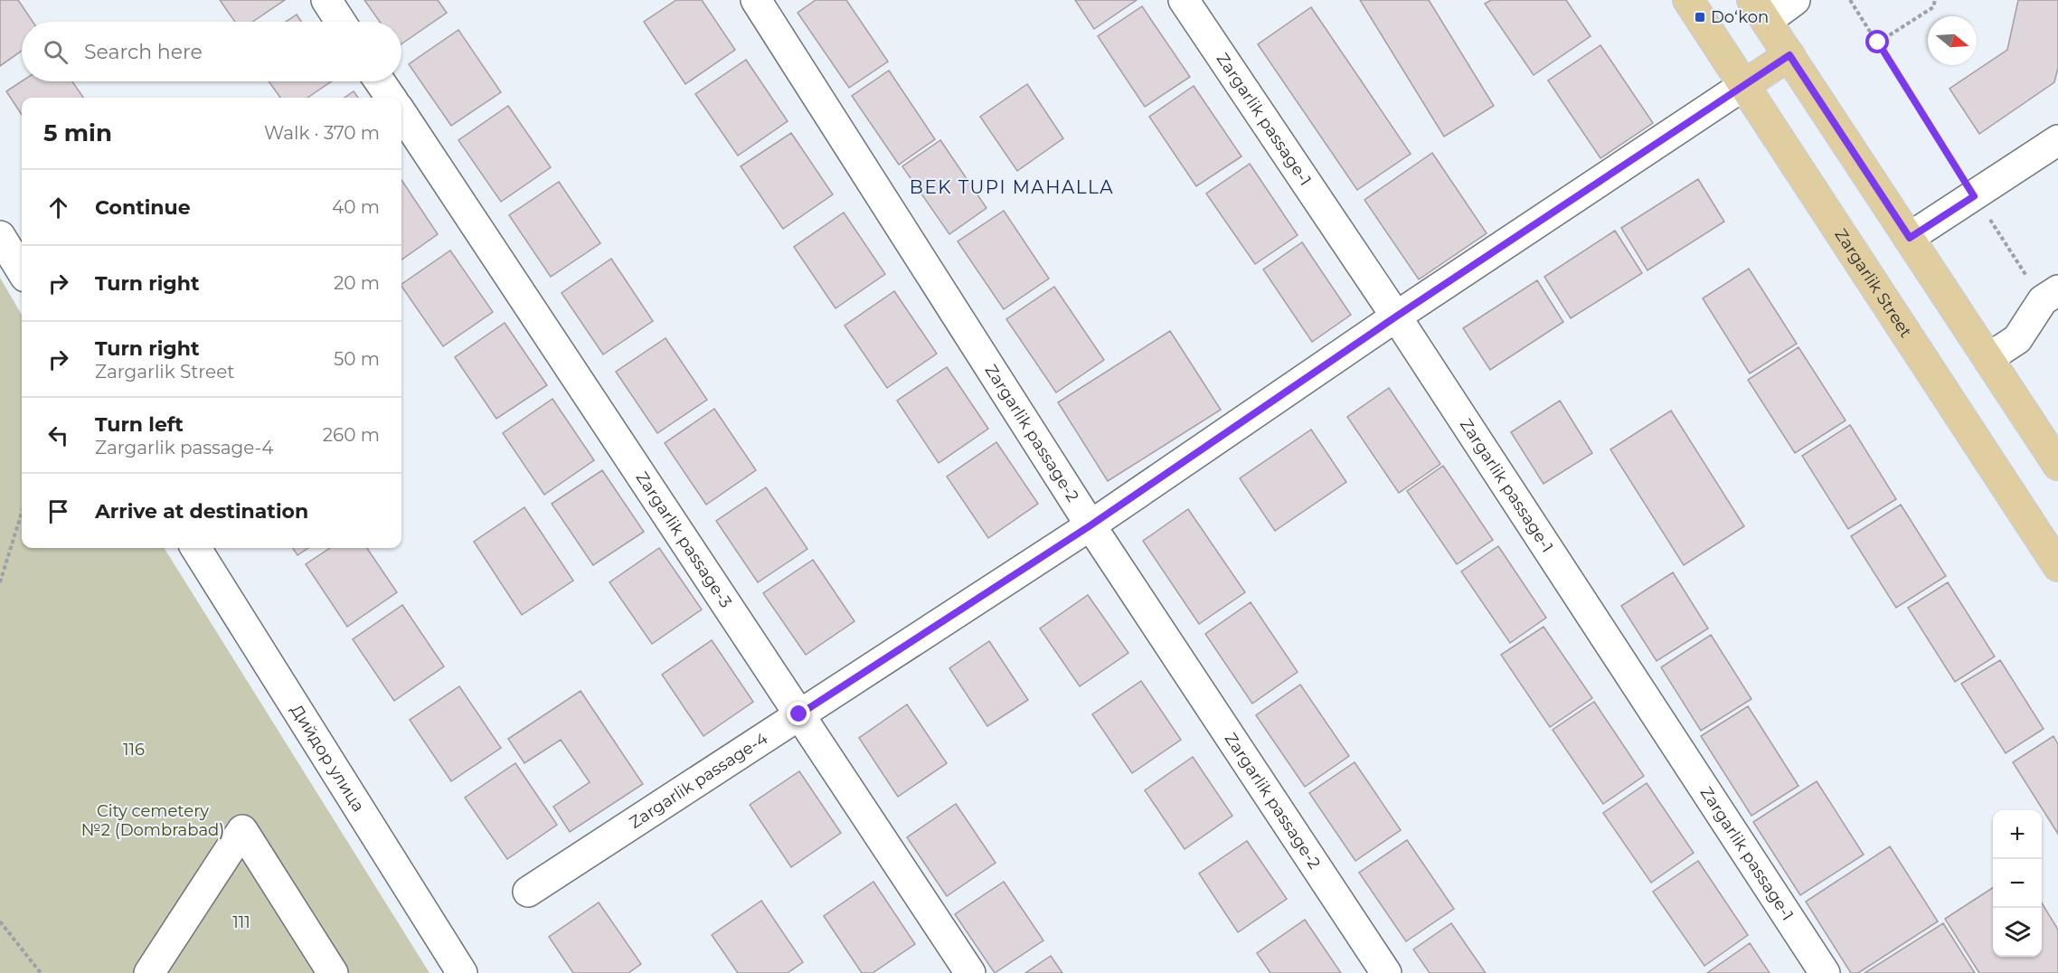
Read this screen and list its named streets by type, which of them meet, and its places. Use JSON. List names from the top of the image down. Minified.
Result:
{"streets":{"main road":["Zargarlik Street","Zargarlik passage-4"],"street":["Zargarlik passage-1","Zargarlik passage-2","Zargarlik passage-3","Дийдор улица"]},"crossings":[["Zargarlik passage-1","Zargarlik passage-4"],["Zargarlik Street","Zargarlik passage-4"],["Zargarlik passage-2","Zargarlik passage-4"],["Zargarlik passage-3","Zargarlik passage-4"]],"districts":["BEK TUPI MAHALLA"],"parks":["116","City cemetery №2 (Dombrabad)","111"],"places":{"transit":["Doʻkon"]},"north":"right","page":{"search":"Search here","heading":["5 min","Walk · 370 m"],"list":[["Continue","40 m"],["Turn right","20 m"],["Turn right","Zargarlik Street","50 m"],["Turn left","Zargarlik passage-4","260 m"],"Arrive at destination"],"map_buttons":["+","−"]}}
